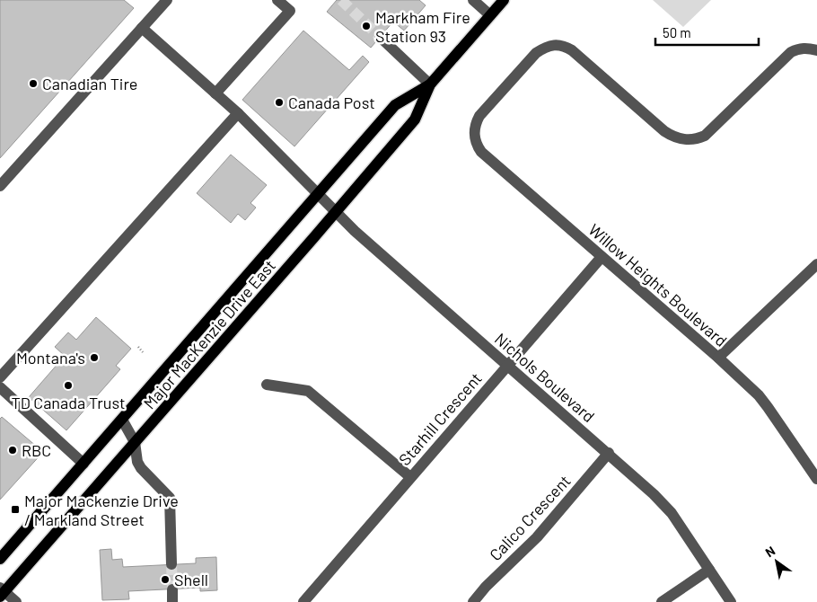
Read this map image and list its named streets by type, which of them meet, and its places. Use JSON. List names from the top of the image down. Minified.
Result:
{"streets":{"main road":["Major MacKenzie Drive East"],"street":["Willow Heights Boulevard","Nichols Boulevard","Starhill Crescent","Calico Crescent"]},"crossings":[["Willow Heights Boulevard","Starhill Crescent"],["Major MacKenzie Drive East","Nichols Boulevard"],["Nichols Boulevard","Starhill Crescent"],["Nichols Boulevard","Calico Crescent"]],"places":{"other":["Markham Fire Station 93","Canadian Tire","Canada Post","Montana's","TD Canada Trust","RBC","Shell"],"transit":["Major Mackenzie Drive / Markland Street"]},"scale_bar":"50 m","north":"top left"}
